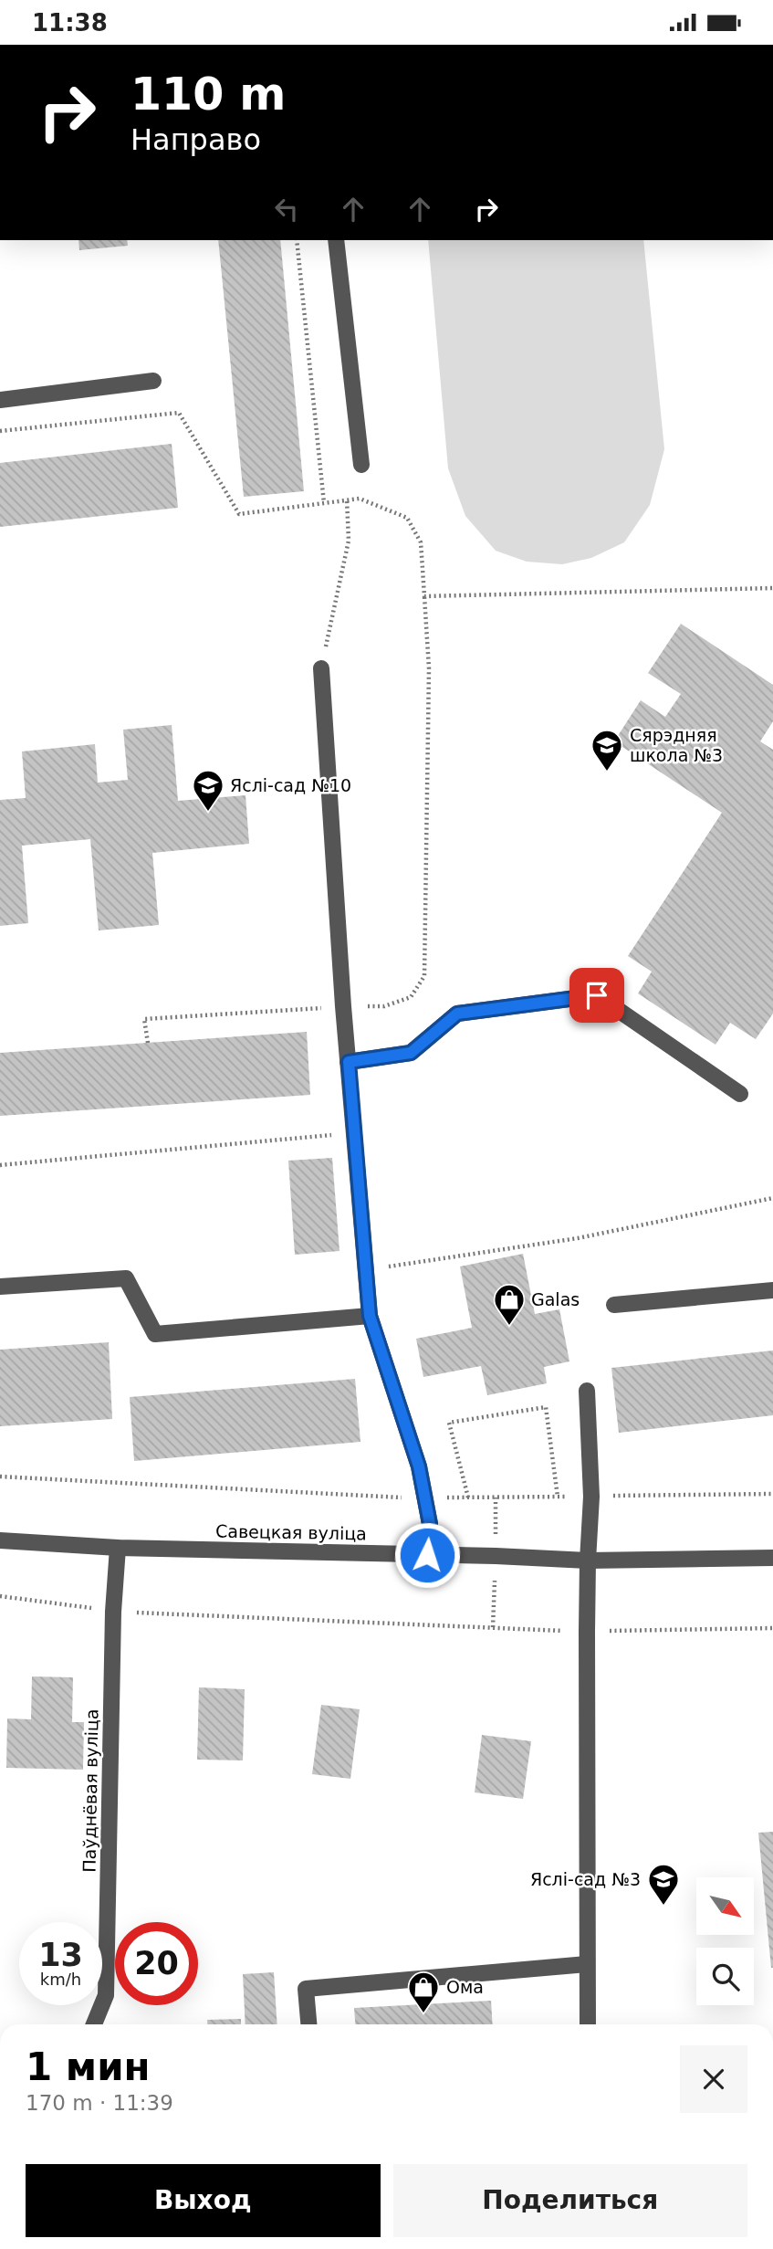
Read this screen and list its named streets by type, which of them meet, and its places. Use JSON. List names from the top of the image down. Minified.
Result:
{"streets":{"street":["Савецкая вуліца","Паўднёвая вуліца"]},"crossings":[["Савецкая вуліца","Паўднёвая вуліца"]],"places":{"school or university":["Сярэдняя школа №3","Яслі-сад №10","Яслі-сад №3"],"shop":["Galas","Ома"]},"north":"bottom right","page":{"status":"11:38","turn":["110 m","Направо"],"speed":"13 km/h","limit":"20","heading":["1 мин","170 m · 11:39"],"buttons":["Выход","Поделиться"]}}
